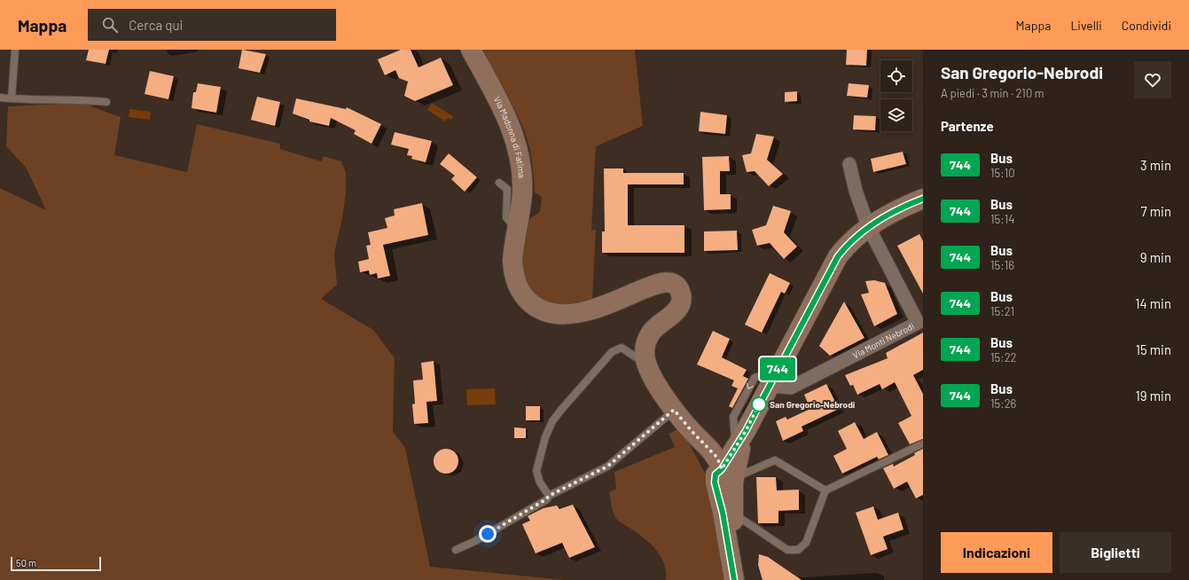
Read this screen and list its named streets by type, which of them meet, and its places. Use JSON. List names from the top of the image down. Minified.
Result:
{"streets":{"main road":["Via Madonna di Fatima"],"street":["Via Monti Nebrodi"]},"places":["San Gregorio-Nebrodi"],"lines":["bus line 744"],"scale_bar":"50 m","page":{"header":"Mappa","search":"Cerca qui","nav":["Mappa","Livelli","Condividi"],"on_map":"744","heading":[["San Gregorio-Nebrodi","A piedi · 3 min · 210 m"],"Partenze"],"list":[{"mark":"744","name":"Bus","note":"15:10","value":"3 min"},{"mark":"744","name":"Bus","note":"15:14","value":"7 min"},{"mark":"744","name":"Bus","note":"15:16","value":"9 min"},{"mark":"744","name":"Bus","note":"15:21","value":"14 min"},{"mark":"744","name":"Bus","note":"15:22","value":"15 min"},{"mark":"744","name":"Bus","note":"15:26","value":"19 min"}],"buttons":["Indicazioni","Biglietti"],"scale":"50 m"}}
